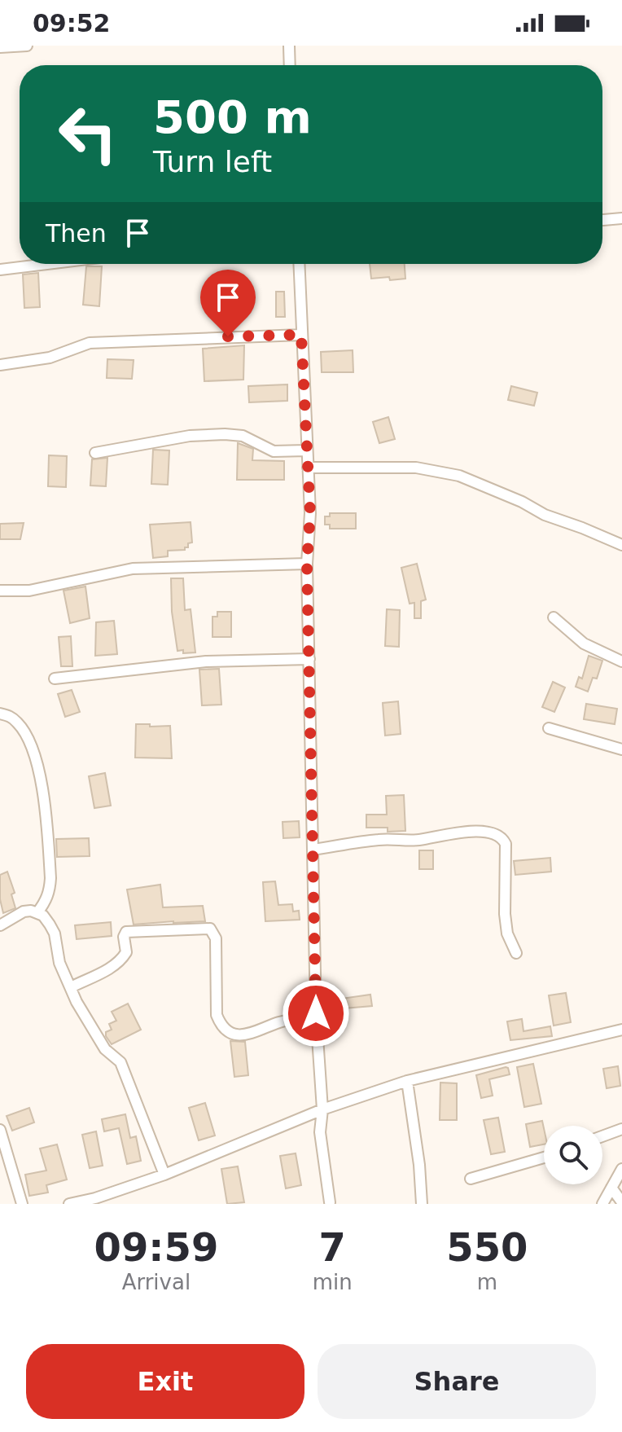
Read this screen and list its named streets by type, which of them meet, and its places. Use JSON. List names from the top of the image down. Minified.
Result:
{"page":{"status":"09:52","turn":["500 m","Turn left"],"then":"Then","eta":["09:59","Arrival","7","min","550","m"],"buttons":["Exit","Share"]}}
